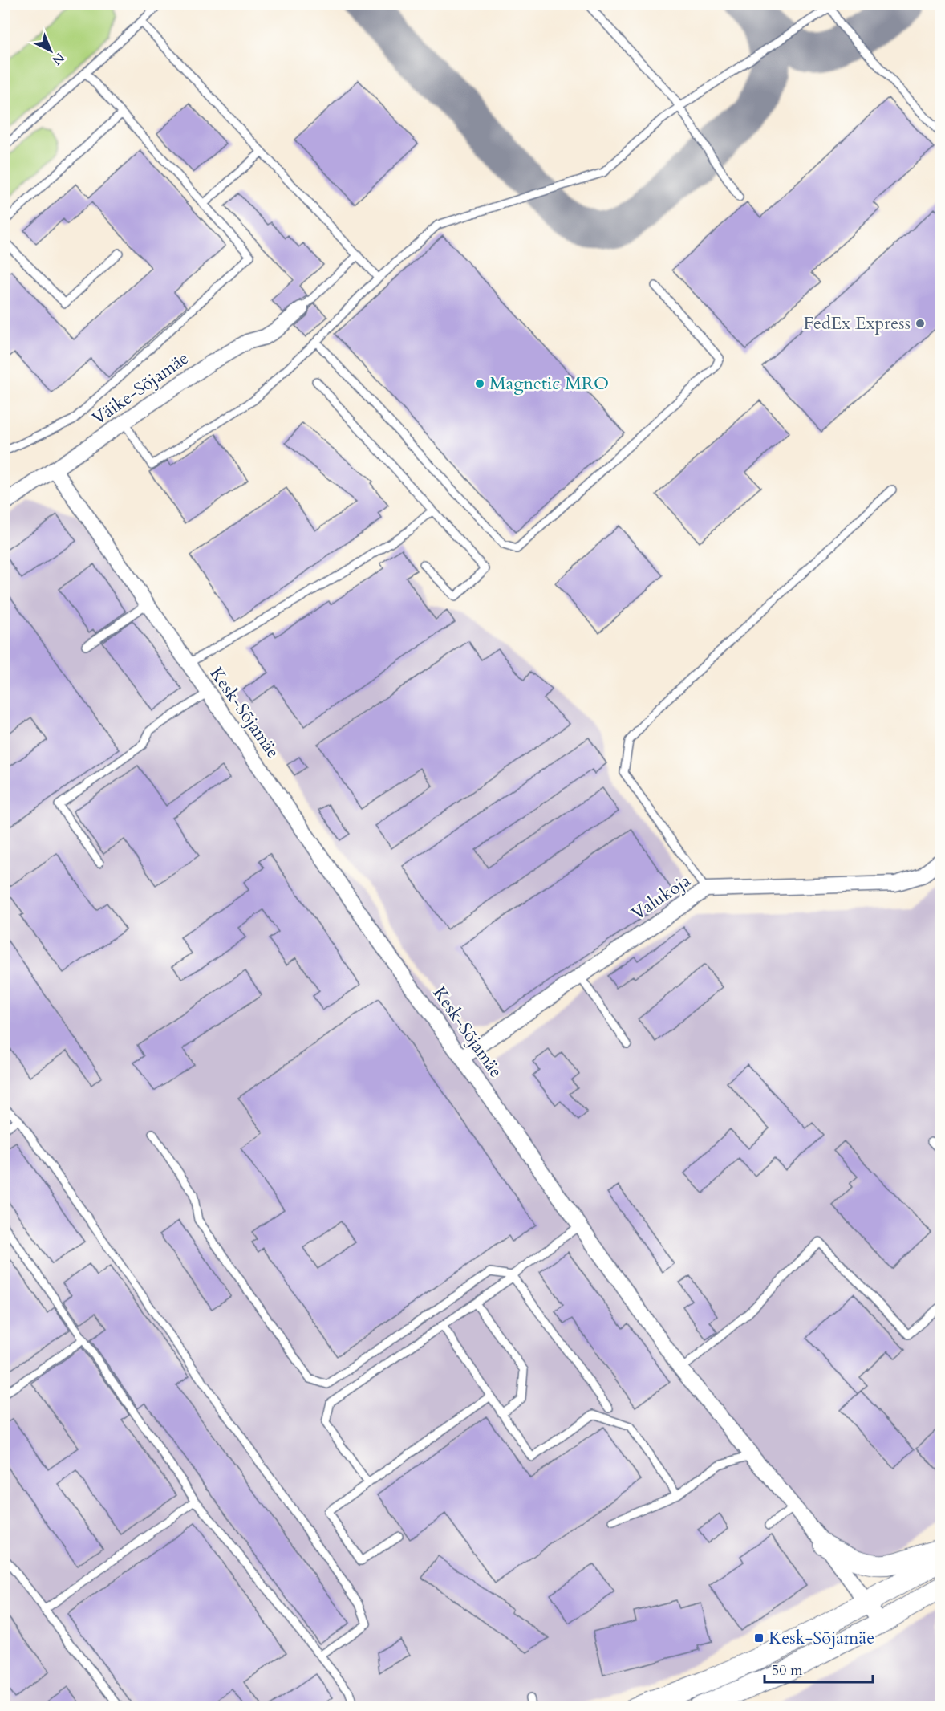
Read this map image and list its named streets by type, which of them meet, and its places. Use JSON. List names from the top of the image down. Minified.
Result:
{"streets":{"street":["Väike-Sõjamäe","Kesk-Sõjamäe","Valukoja"]},"crossings":[["Väike-Sõjamäe","Kesk-Sõjamäe"],["Kesk-Sõjamäe","Valukoja"]],"places":{"other":["FedEx Express","Magnetic MRO"],"transit":["Kesk-Sõjamäe"]},"scale_bar":"50 m","north":"bottom right"}
